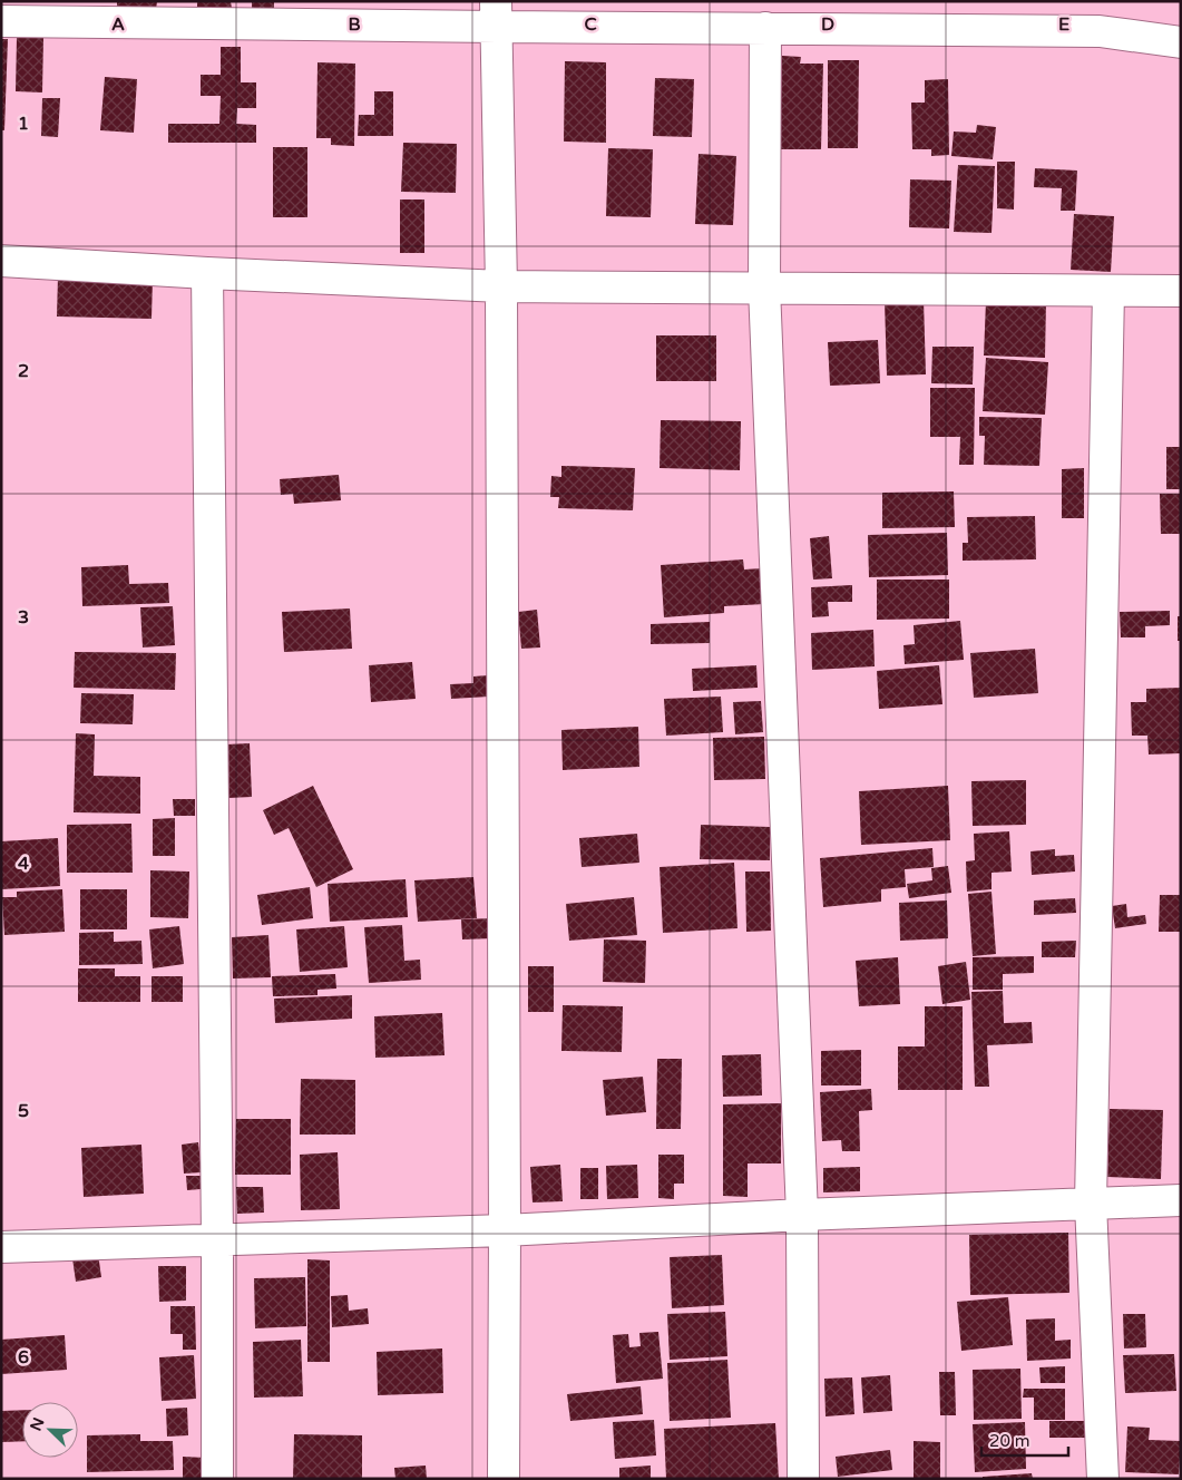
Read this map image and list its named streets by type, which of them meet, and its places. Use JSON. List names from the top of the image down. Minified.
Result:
{"scale_bar":"20 m","north":"top left","grid":{"columns":["A","B","C","D","E"],"rows":["1","2","3","4","5","6"]}}
